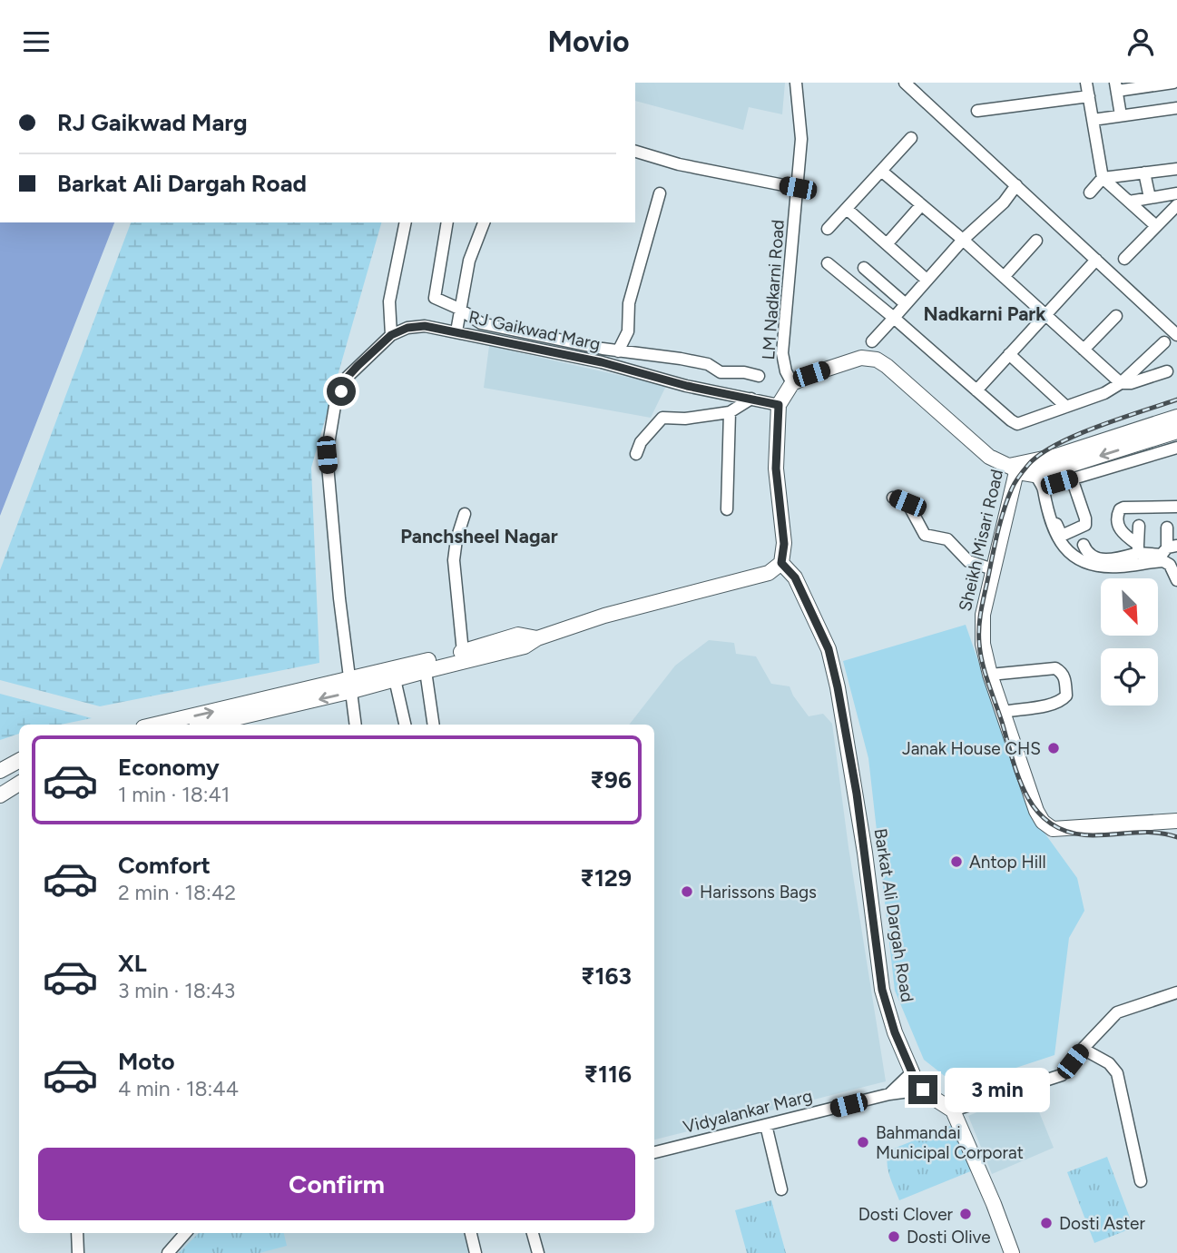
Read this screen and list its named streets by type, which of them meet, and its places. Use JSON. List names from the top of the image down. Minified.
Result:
{"streets":{"main road":["Sheikh Misari Road","Barkat Ali Dargah Road"],"street":["LM Nadkarni Road","RJ Gaikwad Marg","Vidyalankar Marg"]},"crossings":[["Barkat Ali Dargah Road","Vidyalankar Marg"]],"districts":["Nadkarni Park","Panchsheel Nagar"],"places":["Janak House CHS","Antop Hill","Harissons Bags","Bahmandai Municipal Corporat","Dosti Clover","Dosti Aster","Dosti Olive"],"north":"bottom right","page":{"header":"Movio","banner":["RJ Gaikwad Marg","Barkat Ali Dargah Road"],"list":[{"name":"Economy","note":"1 min · 18:41","value":"₹96"},{"name":"Comfort","note":"2 min · 18:42","value":"₹129"},{"name":"XL","note":"3 min · 18:43","value":"₹163"},{"name":"Moto","note":"4 min · 18:44","value":"₹116"}],"bubble":"3 min","buttons":"Confirm"}}
